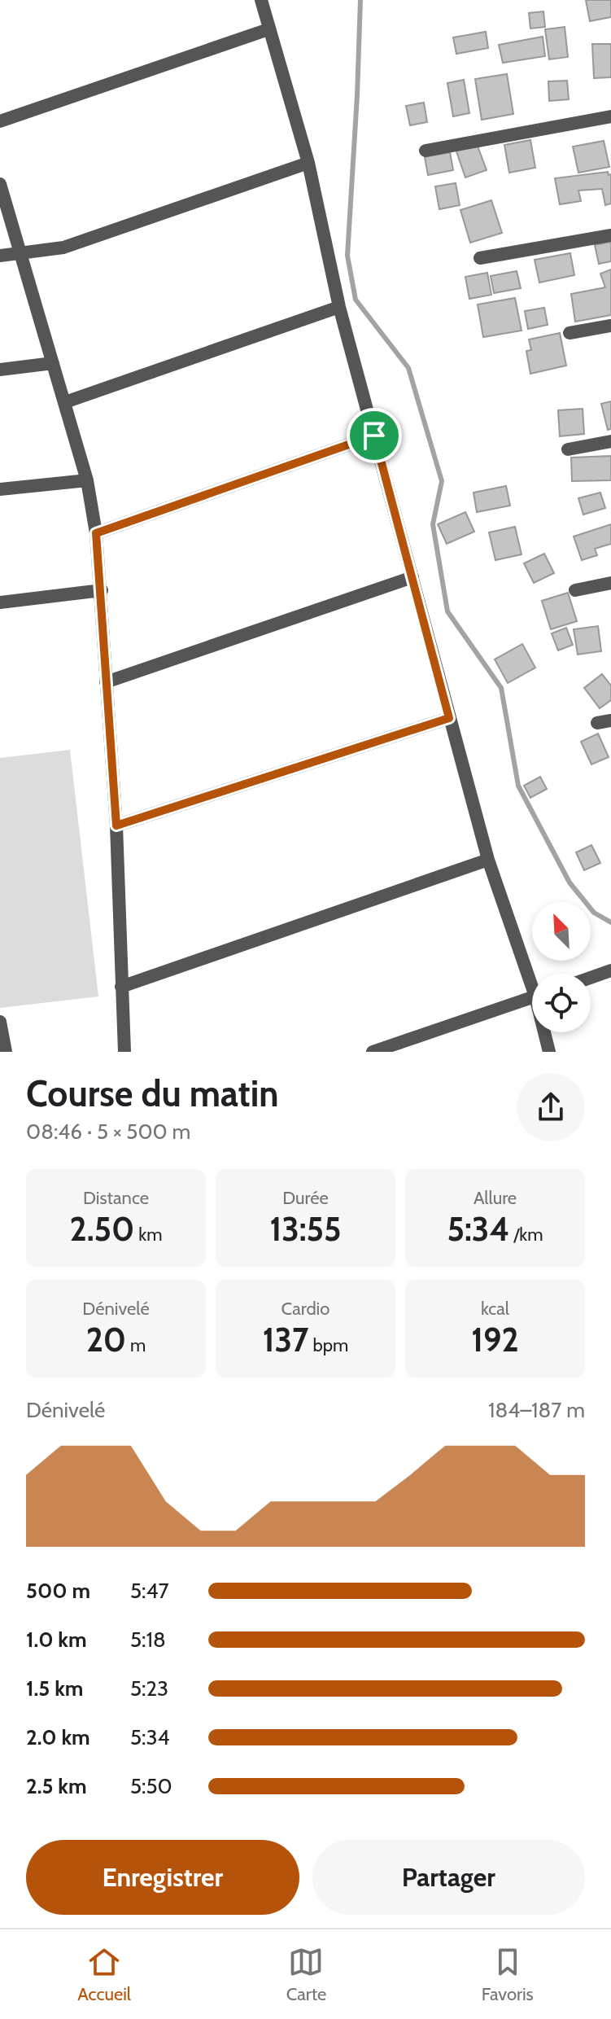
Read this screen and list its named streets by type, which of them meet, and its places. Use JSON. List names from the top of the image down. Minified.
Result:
{"north":"top left","page":{"heading":["Course du matin","08:46 · 5 × 500 m"],"stats":[["Distance","2.50 km"],["Durée","13:55"],["Allure","5:34 /km"],["Dénivelé","20 m"],["Cardio","137 bpm"],["kcal","192"]],"chart":["Dénivelé","184–187 m"],"list":[{"name":"500 m","note":"5:47"},{"name":"1.0 km","note":"5:18"},{"name":"1.5 km","note":"5:23"},{"name":"2.0 km","note":"5:34"},{"name":"2.5 km","note":"5:50"}],"buttons":["Enregistrer","Partager"],"tabs":["Accueil","Carte","Favoris"]}}
